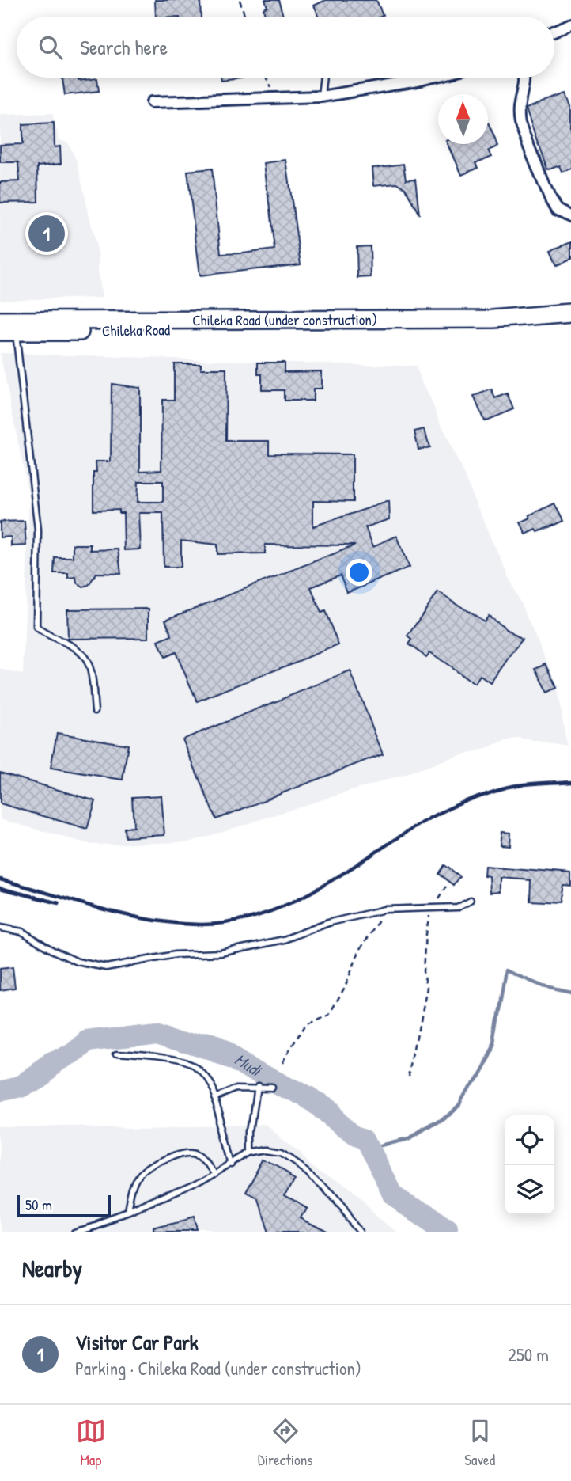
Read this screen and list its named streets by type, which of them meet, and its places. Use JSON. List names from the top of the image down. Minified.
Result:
{"streets":{"highway":["Chileka Road (under construction)","Chileka Road"]},"water":["Mudi"],"scale_bar":"50 m","north":"top","page":{"search":"Search here","pins":"1","scale":"50 m","heading":"Nearby","list":[{"mark":"1","name":"Visitor Car Park","note":"Parking · Chileka Road (under construction)","value":"250 m"}],"nav":["Map","Directions","Saved"]}}
